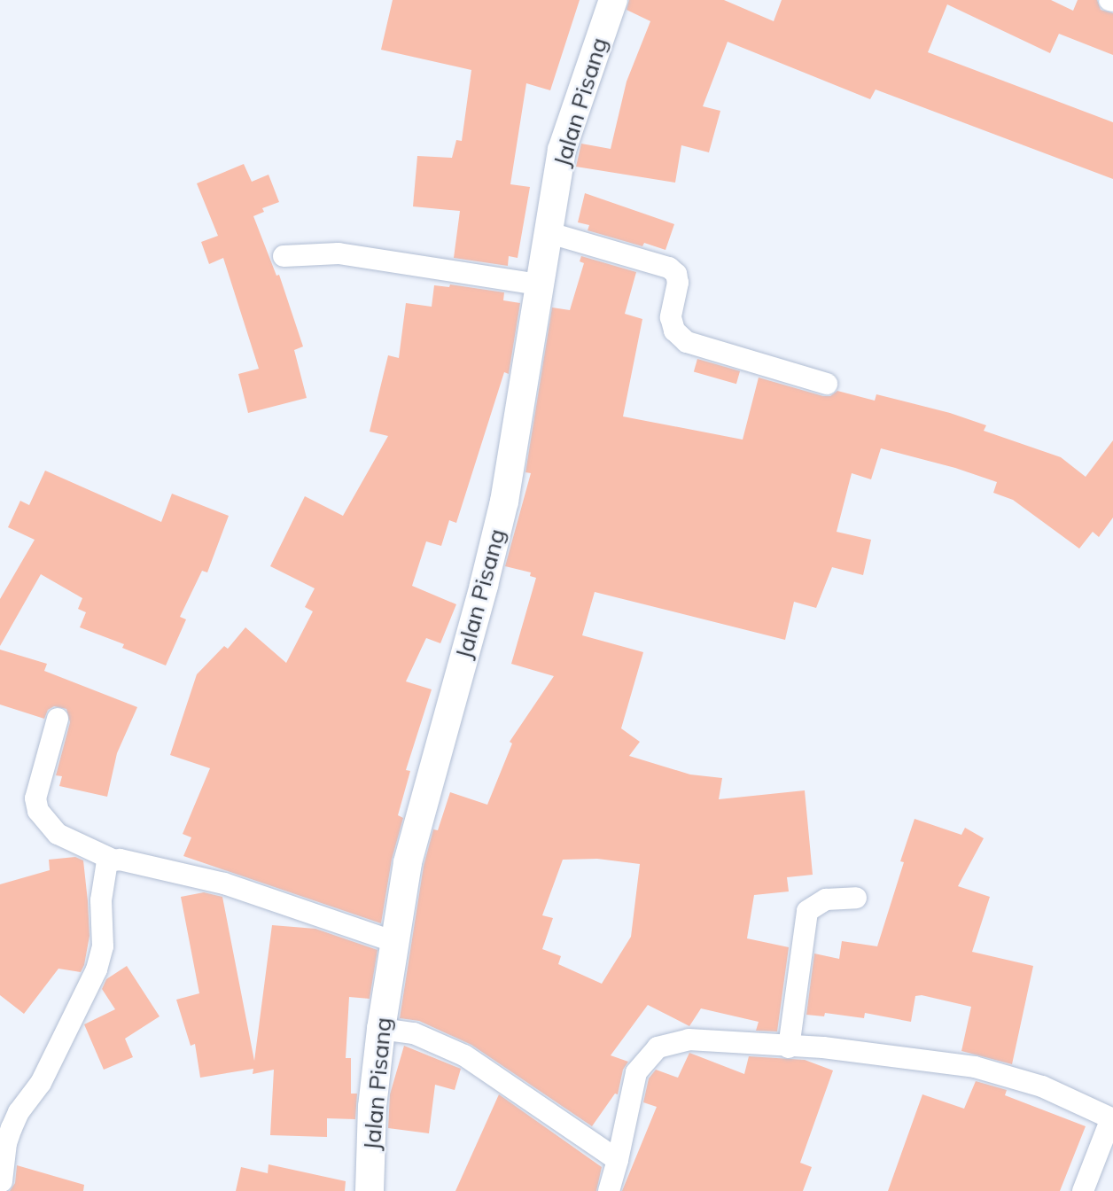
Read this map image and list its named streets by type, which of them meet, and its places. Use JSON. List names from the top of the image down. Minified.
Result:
{"streets":{"street":["Jalan Pisang"]}}
